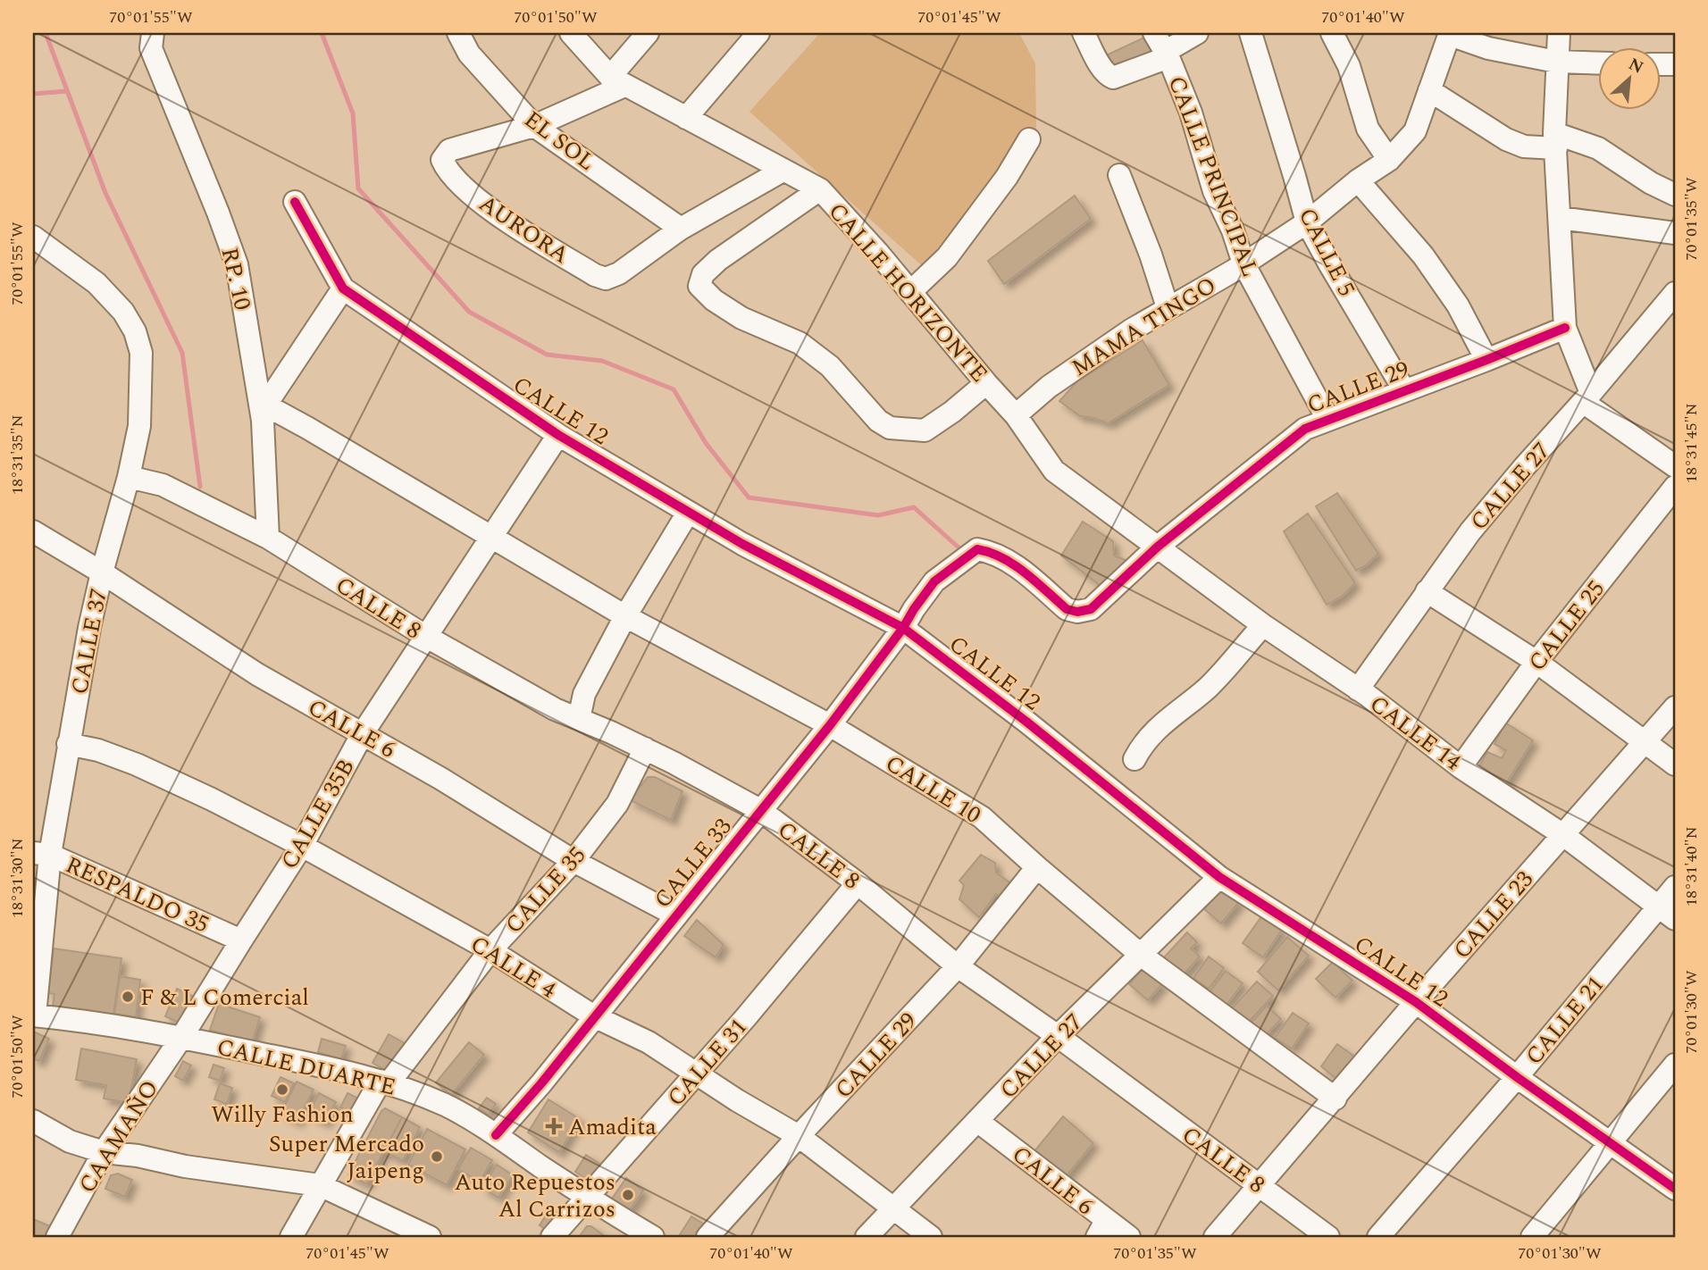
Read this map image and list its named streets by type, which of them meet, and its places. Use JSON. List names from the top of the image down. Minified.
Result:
{"streets":{"street":["EL SOL","CALLE PRINCIPAL","AURORA","CALLE 5","RP. 10","CALLE HORIZONTE","MAMA TINGO","CALLE 29","CALLE 12","CALLE 27","CALLE 8","CALLE 25","CALLE 37","CALLE 6","CALLE 14","CALLE 10","CALLE 35B","CALLE 33","CALLE 35","RESPALDO 35","CALLE 23","CALLE 4","CALLE 21","CALLE 31","CALLE DUARTE","CAAMAÑO"]},"crossings":[["EL SOL","AURORA"],["CALLE PRINCIPAL","MAMA TINGO"],["CALLE PRINCIPAL","CALLE 29"],["CALLE 5","MAMA TINGO"],["CALLE 5","CALLE 29"],["RP. 10","CALLE 8"],["RP. 10","CALLE 10"],["CALLE HORIZONTE","MAMA TINGO"],["CALLE HORIZONTE","CALLE 29"],["CALLE HORIZONTE","CALLE 14"],["CALLE 29","CALLE 12"],["CALLE 29","CALLE 8"],["CALLE 29","CALLE 14"],["CALLE 29","CALLE 10"],["CALLE 29","CALLE 33"],["CALLE 29","CALLE 4"],["CALLE 12","CALLE 27"],["CALLE 12","CALLE 35B"],["CALLE 12","CALLE 33"],["CALLE 12","CALLE 23"],["CALLE 12","CALLE 21"],["CALLE 27","CALLE 8"],["CALLE 27","CALLE 6"],["CALLE 27","CALLE 14"],["CALLE 27","CALLE 10"],["CALLE 27","CALLE 4"],["CALLE 8","CALLE 37"],["CALLE 8","CALLE 35B"],["CALLE 8","CALLE 33"],["CALLE 8","CALLE 35"],["CALLE 8","CALLE 23"],["CALLE 8","CALLE 31"],["CALLE 25","CALLE 14"],["CALLE 37","CALLE 6"],["CALLE 37","RESPALDO 35"],["CALLE 37","CALLE 4"],["CALLE 37","CALLE DUARTE"],["CALLE 6","CALLE 35B"],["CALLE 6","CALLE 33"],["CALLE 6","CALLE 35"],["CALLE 14","CALLE 23"],["CALLE 14","CALLE 21"],["CALLE 10","CALLE 35B"],["CALLE 10","CALLE 33"],["CALLE 10","CALLE 23"],["CALLE 35B","RESPALDO 35"],["CALLE 35B","CALLE 4"],["CALLE 35B","CALLE DUARTE"],["CALLE 35B","CAAMAÑO"],["CALLE 33","CALLE 4"],["CALLE 33","CALLE DUARTE"],["CALLE 35","CALLE 4"],["CALLE 35","CALLE DUARTE"],["CALLE 4","CALLE 31"],["CALLE 31","CALLE DUARTE"],["CALLE DUARTE","CAAMAÑO"]],"places":{"other":["F & L Comercial","Willy Fashion","Super Mercado Jaipeng","Auto Repuestos Al Carrizos"],"health":["Amadita"]},"north":"top right","coordinates":["70°01'55\"W","70°01'50\"W","70°01'45\"W","70°01'40\"W","70°01'35\"W","18°31'45\"N","18°31'35\"N","18°31'40\"N","18°31'30\"N","70°01'30\"W"]}
